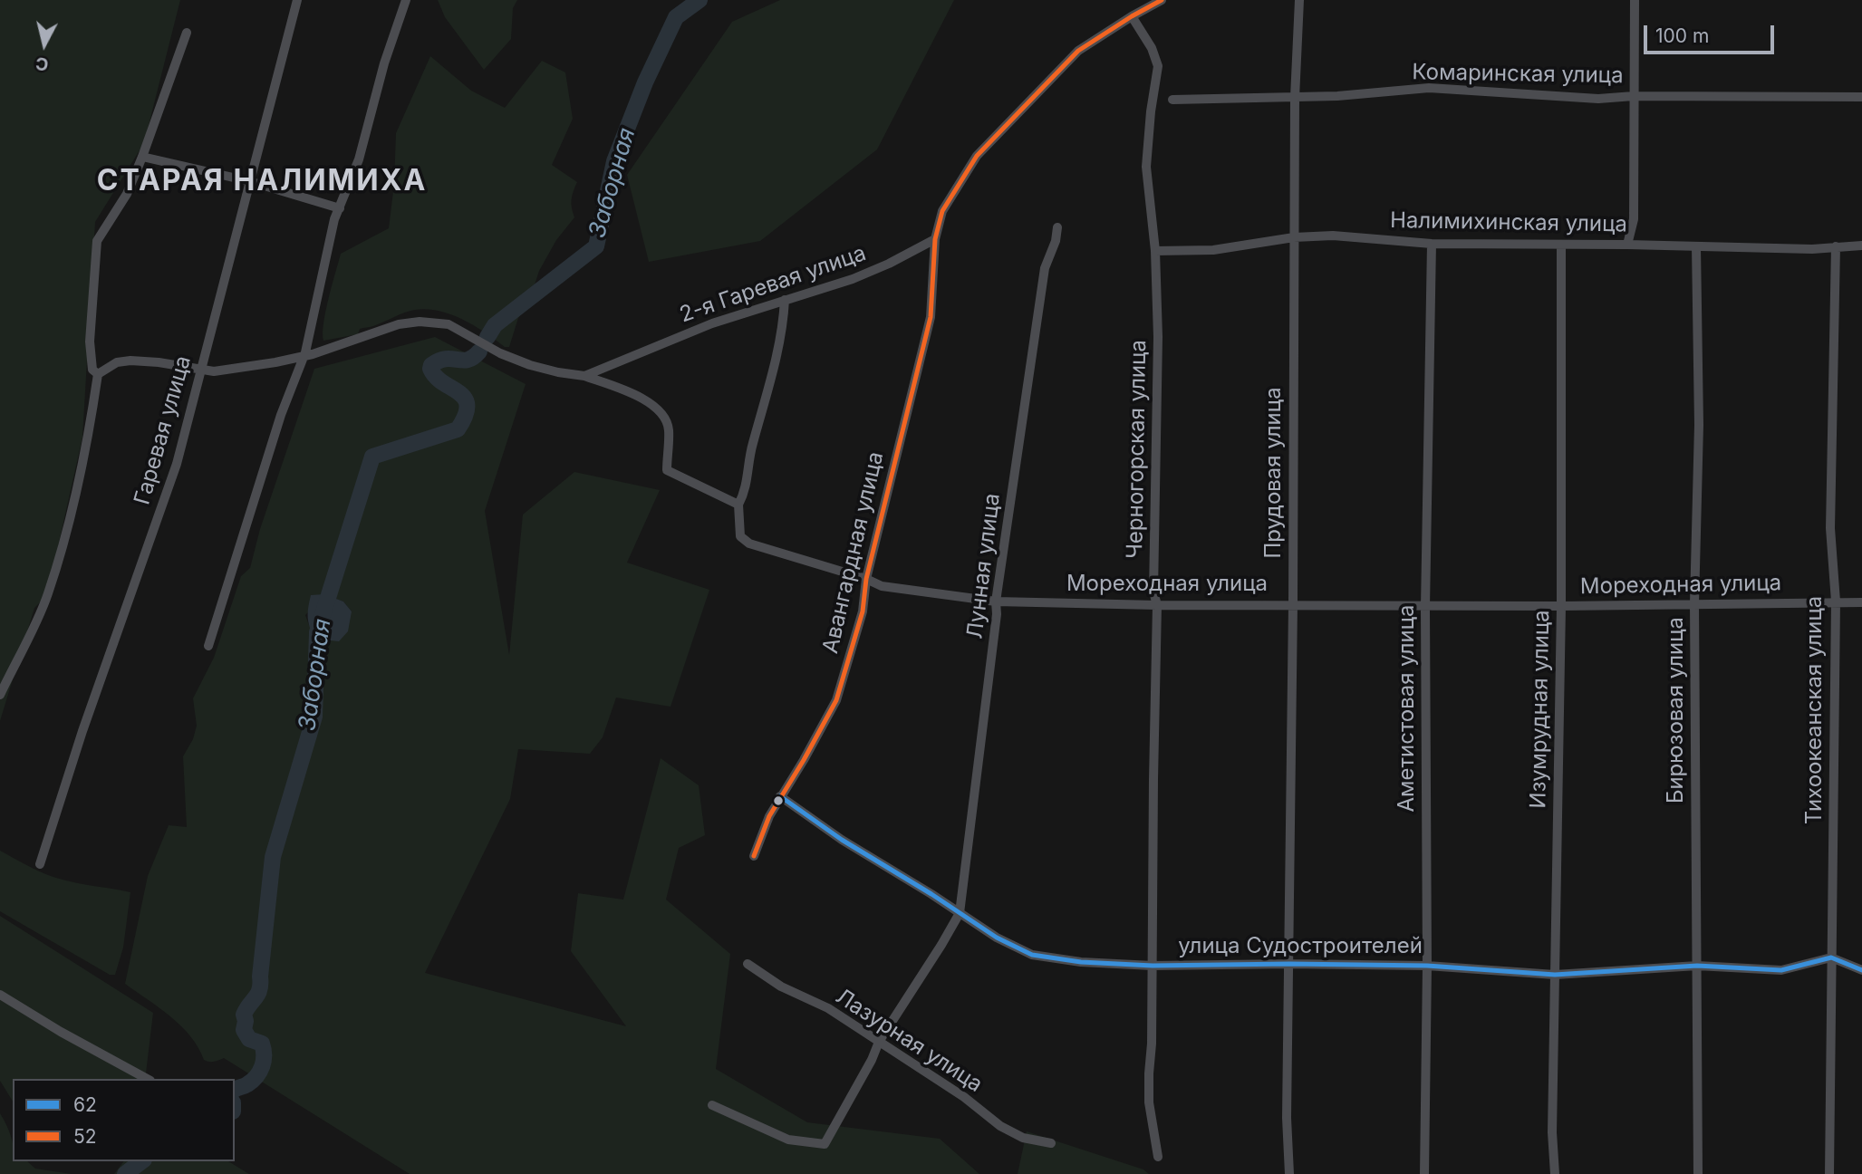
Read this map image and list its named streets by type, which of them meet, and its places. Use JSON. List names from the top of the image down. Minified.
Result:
{"streets":{"street":["Комаринская улица","Налимихинская улица","2-я Гаревая улица","Гаревая улица","Черногорская улица","Прудовая улица","Авангардная улица","Лунная улица","Мореходная улица","Аметистовая улица","Изумрудная улица","Бирюзовая улица","Тихоокеанская улица","улица Судостроителей","Лазурная улица"]},"crossings":[["Комаринская улица","Прудовая улица"],["Налимихинская улица","Черногорская улица"],["Налимихинская улица","Прудовая улица"],["Налимихинская улица","Аметистовая улица"],["Налимихинская улица","Изумрудная улица"],["Налимихинская улица","Бирюзовая улица"],["Налимихинская улица","Тихоокеанская улица"],["2-я Гаревая улица","Авангардная улица"],["2-я Гаревая улица","Мореходная улица"],["Черногорская улица","Мореходная улица"],["Черногорская улица","улица Судостроителей"],["Прудовая улица","Мореходная улица"],["Прудовая улица","улица Судостроителей"],["Авангардная улица","Мореходная улица"],["Авангардная улица","улица Судостроителей"],["Лунная улица","Мореходная улица"],["Лунная улица","улица Судостроителей"],["Мореходная улица","Аметистовая улица"],["Мореходная улица","Изумрудная улица"],["Мореходная улица","Бирюзовая улица"],["Мореходная улица","Тихоокеанская улица"],["Аметистовая улица","улица Судостроителей"],["Изумрудная улица","улица Судостроителей"],["Бирюзовая улица","улица Судостроителей"],["Тихоокеанская улица","улица Судостроителей"]],"districts":["СТАРАЯ НАЛИМИХА"],"water":["Заборная"],"lines":["transit line 52","transit line 62"],"legend":["62","52"],"scale_bar":"100 m","north":"bottom"}
